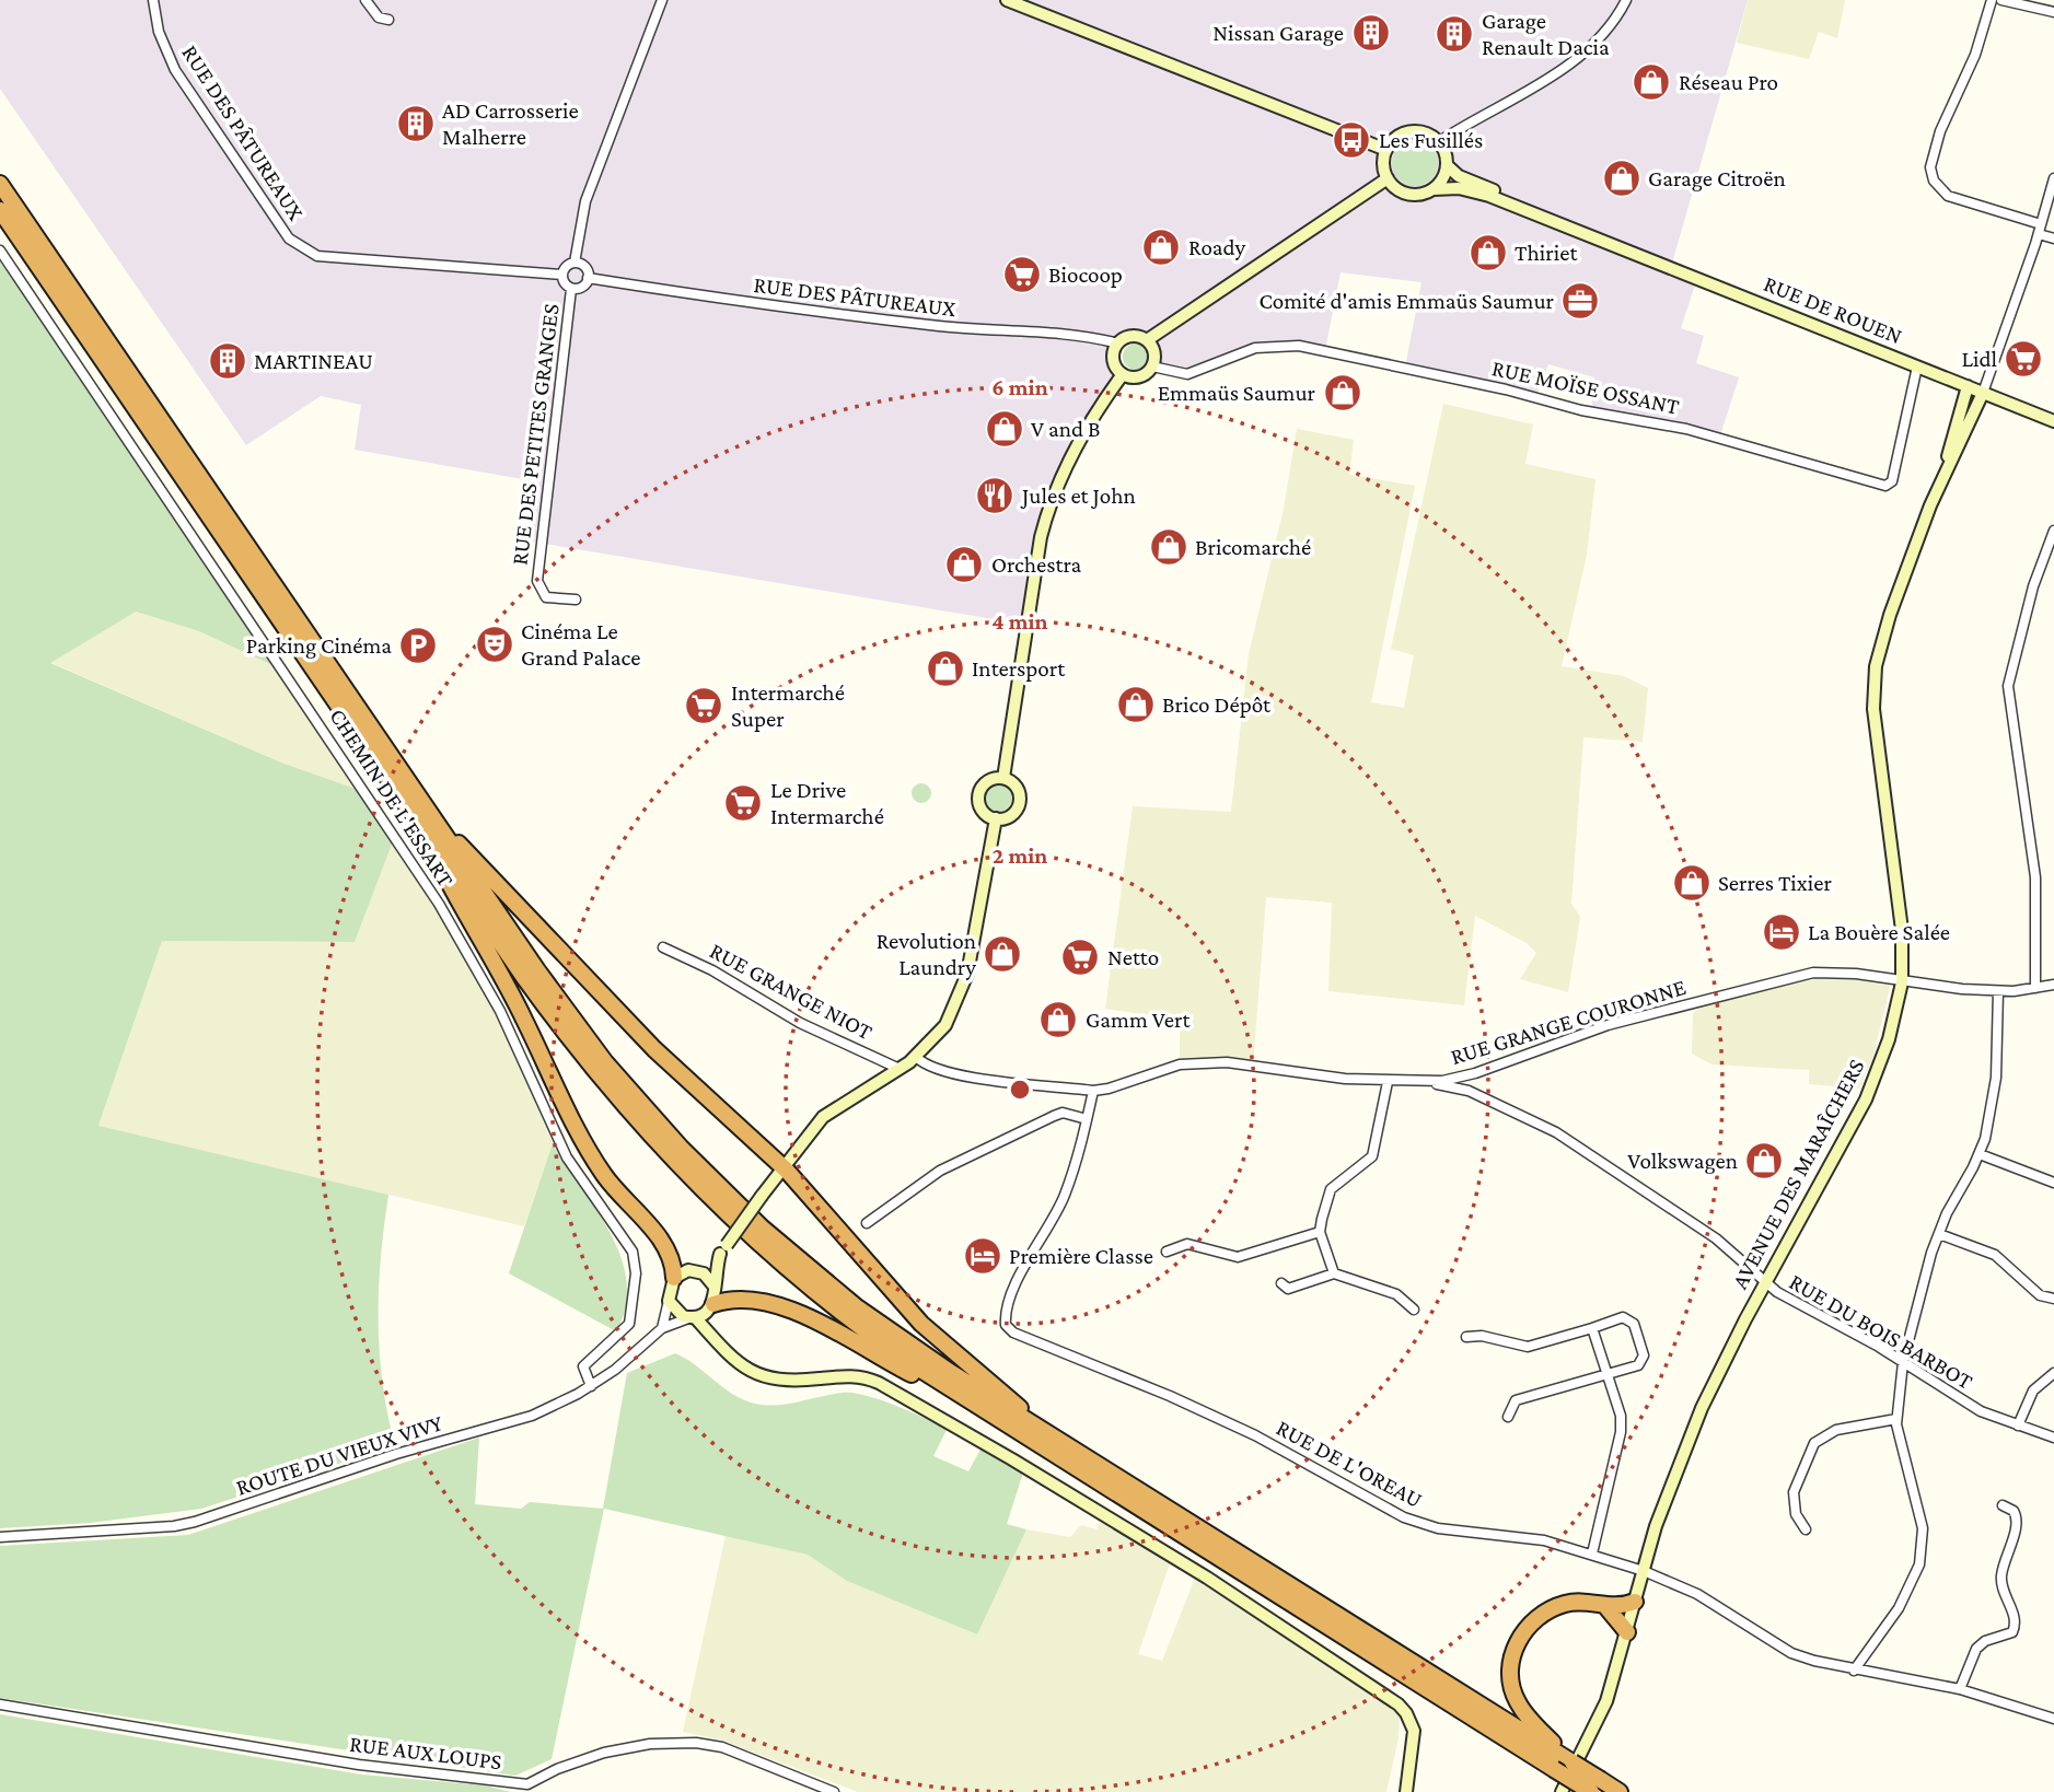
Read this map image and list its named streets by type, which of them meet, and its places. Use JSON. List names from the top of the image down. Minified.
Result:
{"streets":{"street":["RUE DES PÂTUREAUX","RUE DE ROUEN","RUE MOÏSE OSSANT","RUE DES PETITES GRANGES","CHEMIN DE L'ESSART","RUE GRANGE NIOT","RUE GRANGE COURONNE","AVENUE DES MARAÎCHERS","RUE DU BOIS BARBOT","ROUTE DU VIEUX VIVY","RUE DE L'OREAU","RUE AUX LOUPS"]},"crossings":[["RUE DES PÂTUREAUX","RUE MOÏSE OSSANT"],["RUE DES PÂTUREAUX","RUE DES PETITES GRANGES"],["RUE DE ROUEN","RUE MOÏSE OSSANT"],["RUE DE ROUEN","AVENUE DES MARAÎCHERS"],["CHEMIN DE L'ESSART","ROUTE DU VIEUX VIVY"],["RUE GRANGE COURONNE","AVENUE DES MARAÎCHERS"],["RUE GRANGE COURONNE","RUE DU BOIS BARBOT"],["RUE GRANGE COURONNE","RUE DE L'OREAU"],["AVENUE DES MARAÎCHERS","RUE DU BOIS BARBOT"],["AVENUE DES MARAÎCHERS","RUE DE L'OREAU"]],"places":{"building":["Nissan Garage","Garage Renault Dacia","AD Carrosserie Malherre","MARTINEAU"],"shop":["Réseau Pro","Garage Citroën","Roady","Thiriet","Emmaüs Saumur","V and B","Bricomarché","Orchestra","Intersport","Brico Dépôt","Serres Tixier","Revolution Laundry","Gamm Vert","Volkswagen"],"bus stop":["Les Fusillés"],"supermarket":["Biocoop","Lidl","Intermarché Super","Le Drive Intermarché","Netto"],"office":["Comité d'amis Emmaüs Saumur"],"restaurant":["Jules et John"],"theatre":["Cinéma Le Grand Palace"],"parking":["Parking Cinéma"],"hotel":["La Bouère Salée","Première Classe"]},"rings":["6 min","4 min","2 min"]}
